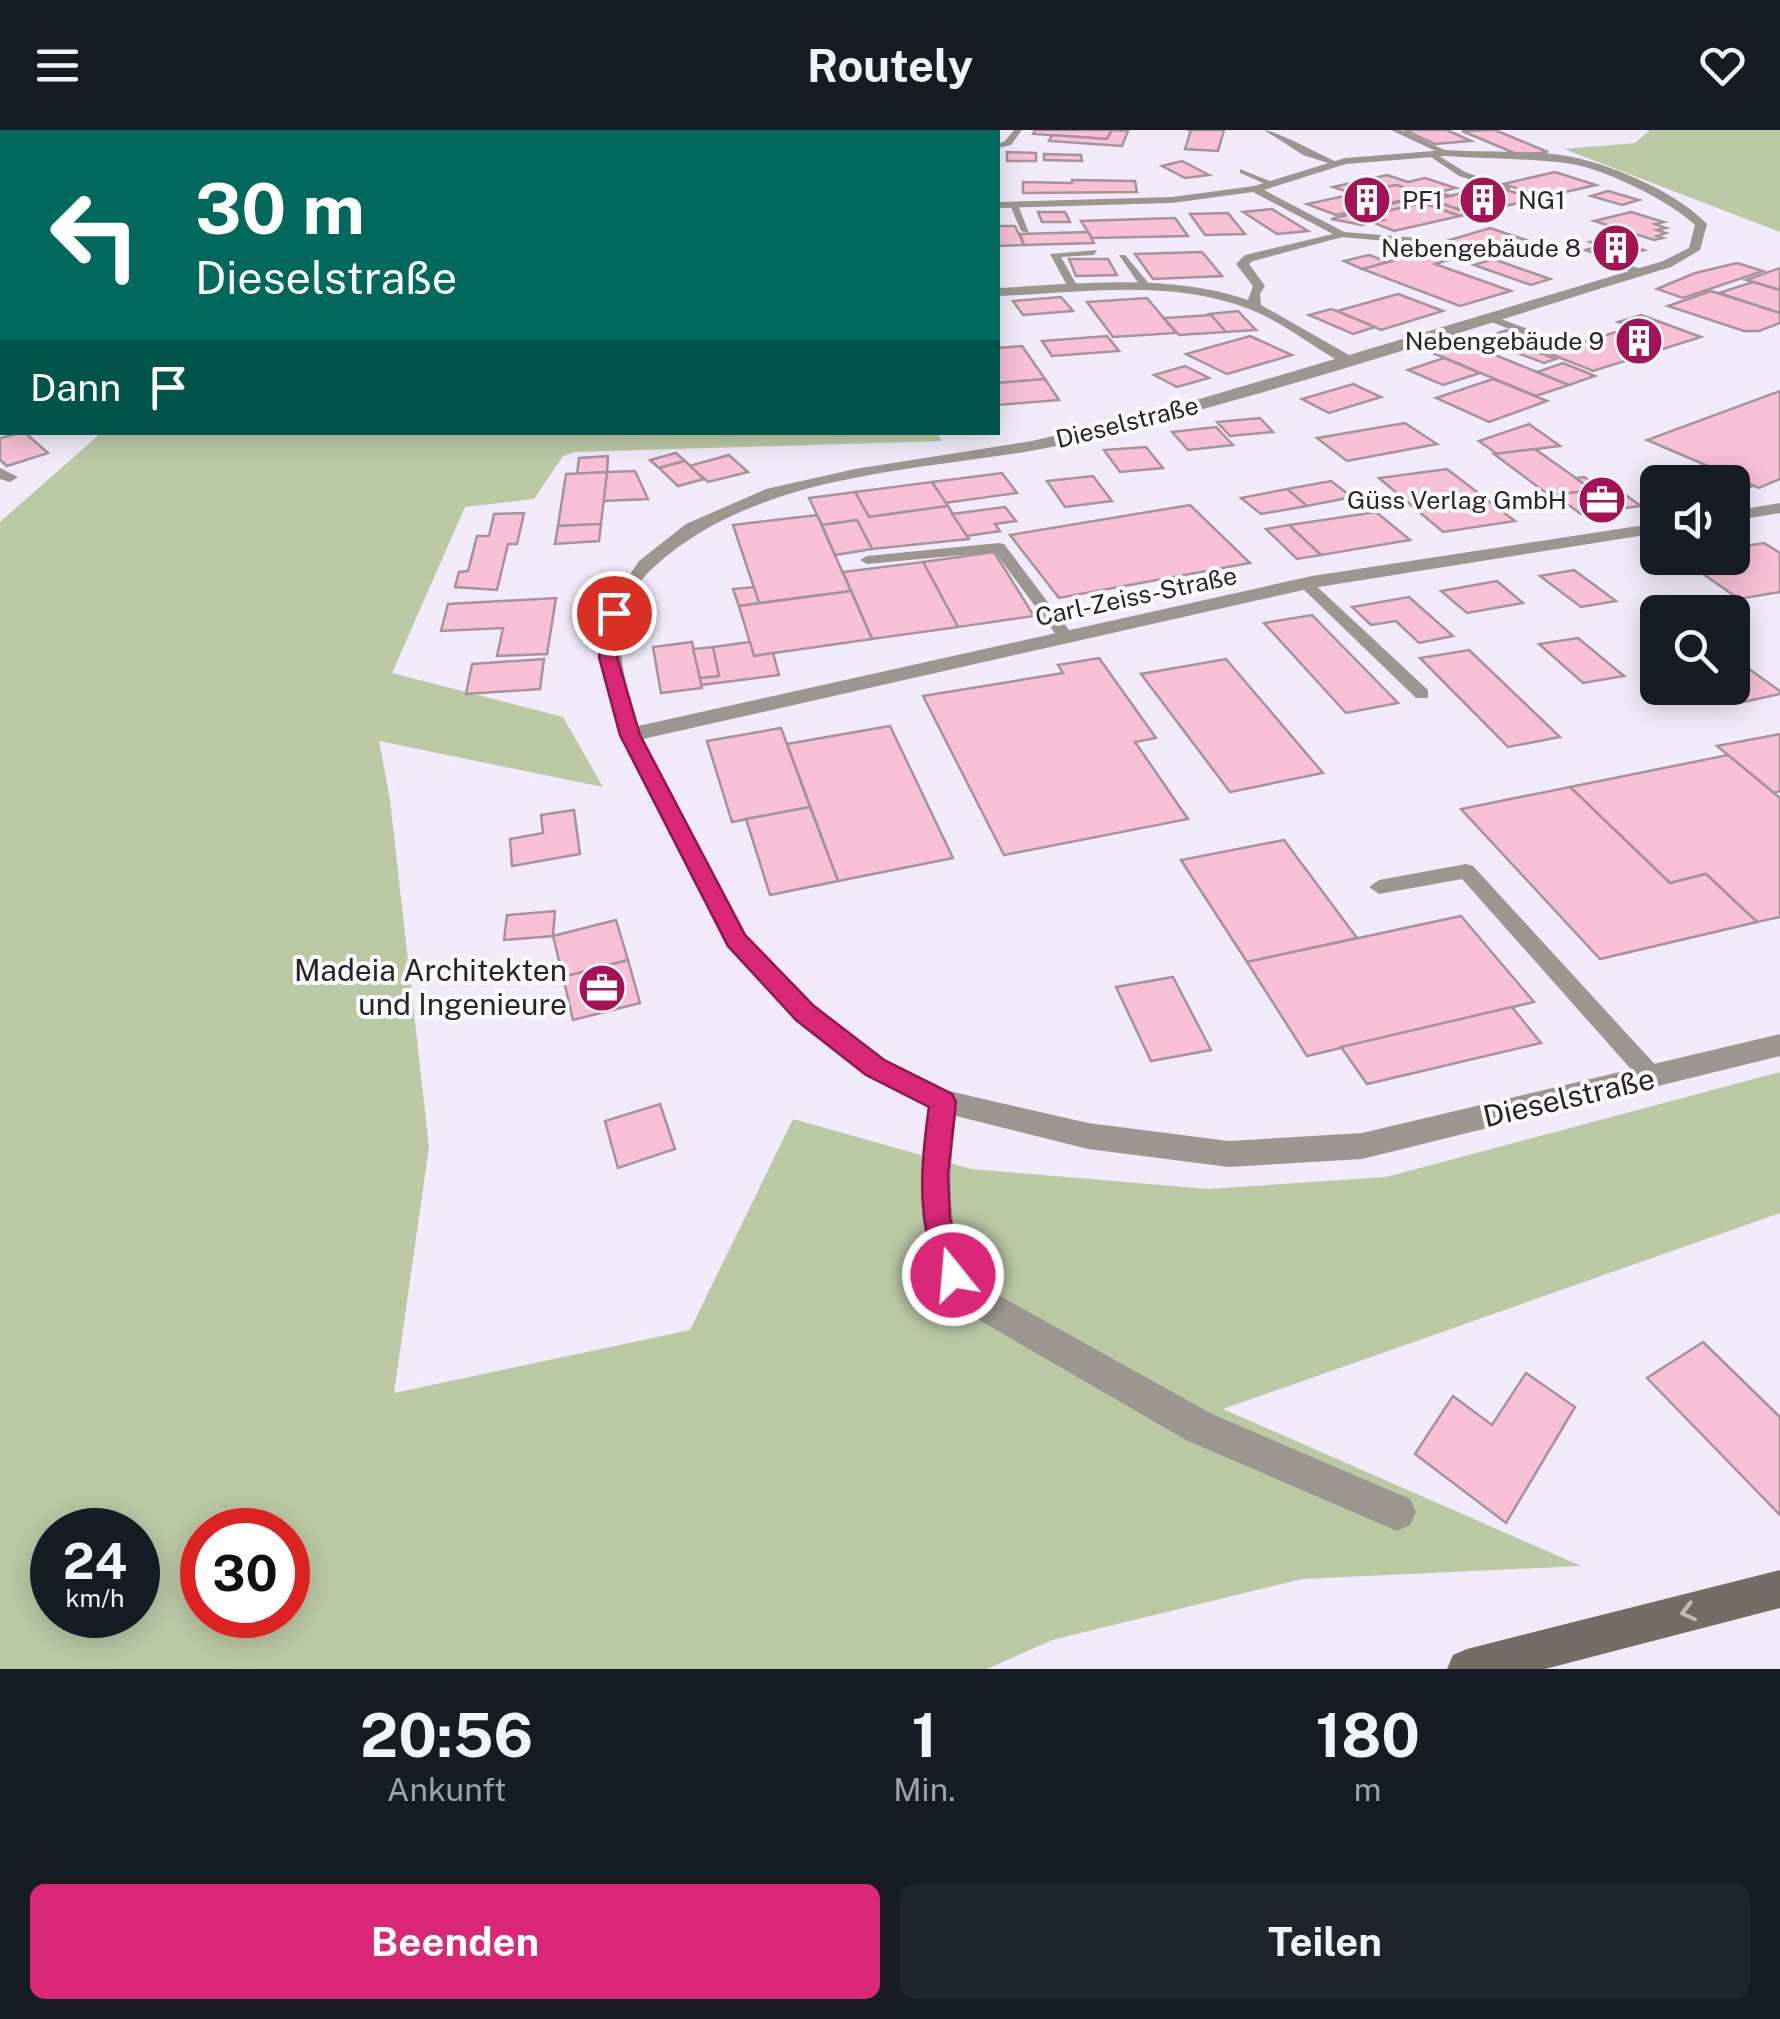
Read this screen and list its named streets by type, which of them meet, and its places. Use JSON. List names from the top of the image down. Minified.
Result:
{"streets":{"street":["Dieselstraße","Carl-Zeiss-Straße"]},"crossings":[["Dieselstraße","Carl-Zeiss-Straße"]],"places":{"building":["PF1","NG1","Nebengebäude 8","Nebengebäude 9"],"office":["Güss Verlag GmbH","Madeia Architekten und Ingenieure"]},"page":{"header":"Routely","turn":["30 m","Dieselstraße"],"then":"Dann","speed":"24 km/h","limit":"30","eta":["20:56","Ankunft","1","Min.","180","m"],"buttons":["Beenden","Teilen"]}}
